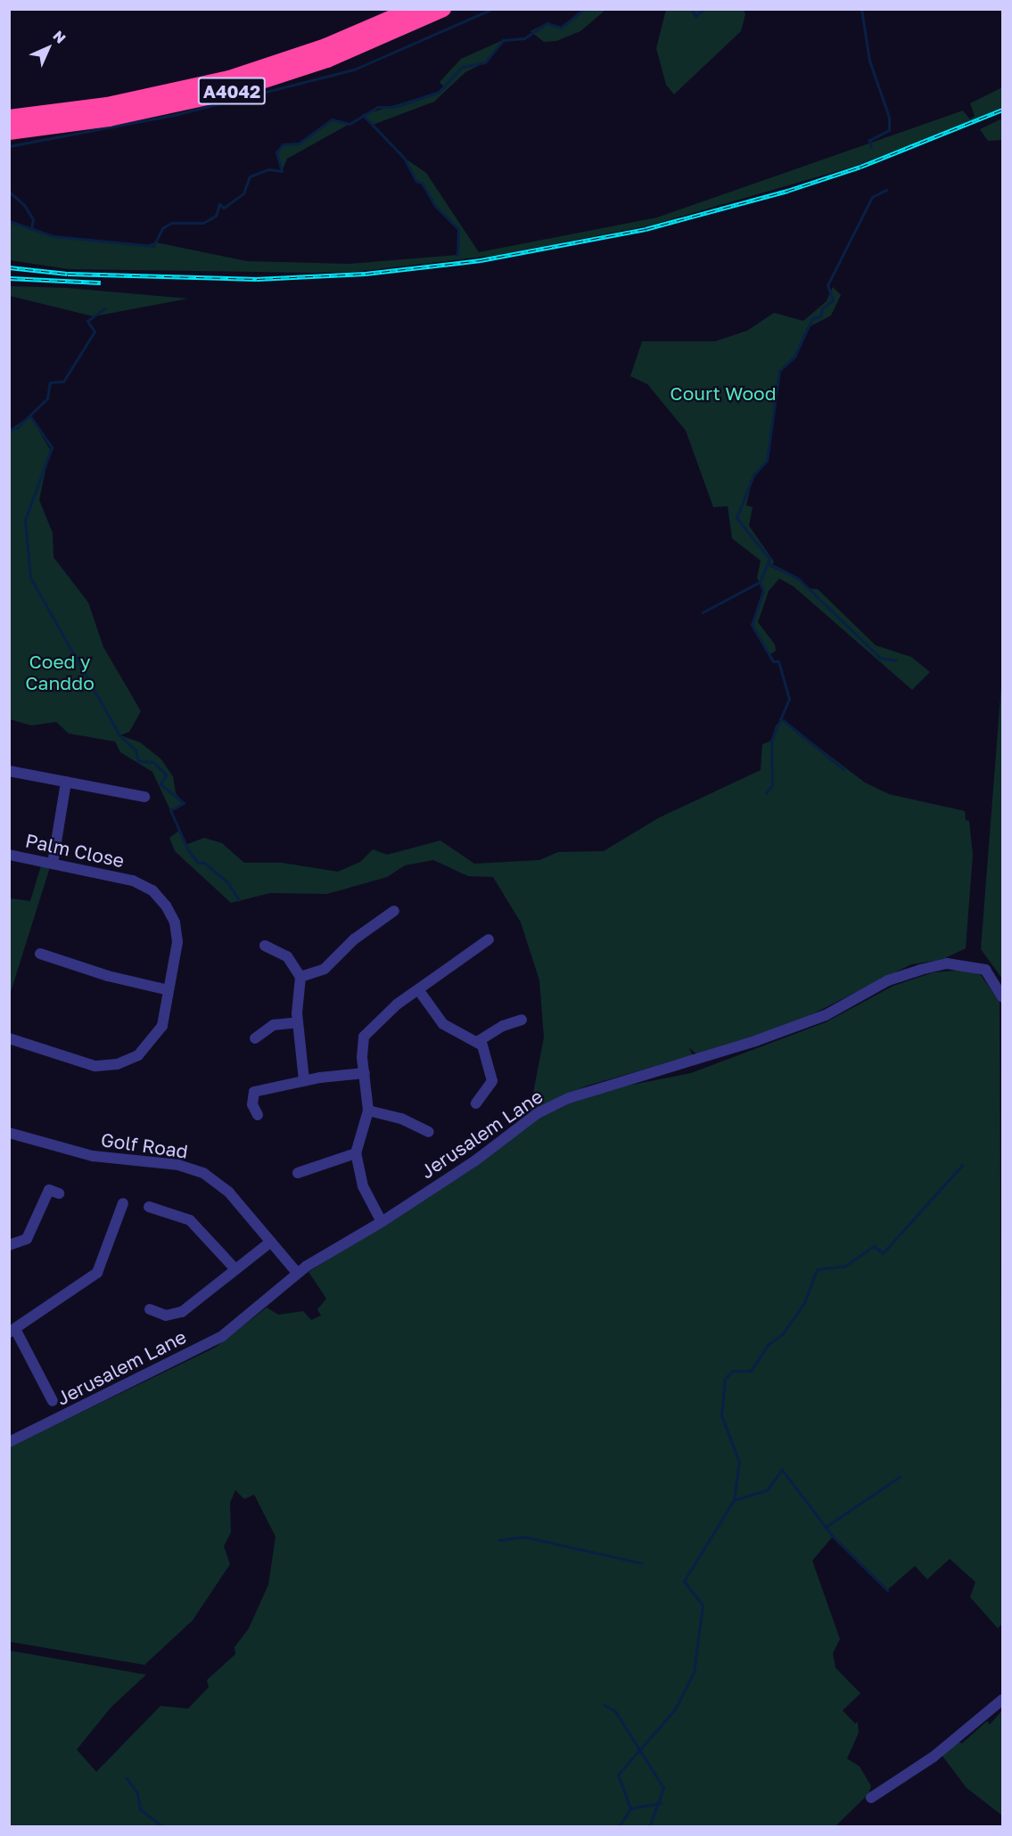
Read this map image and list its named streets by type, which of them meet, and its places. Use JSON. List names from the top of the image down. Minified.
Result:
{"streets":{"highway":["A4042"],"street":["Palm Close","Jerusalem Lane","Golf Road"]},"crossings":[["Jerusalem Lane","Golf Road"]],"parks":["Court Wood","Coed y Canddo"],"north":"top right"}
